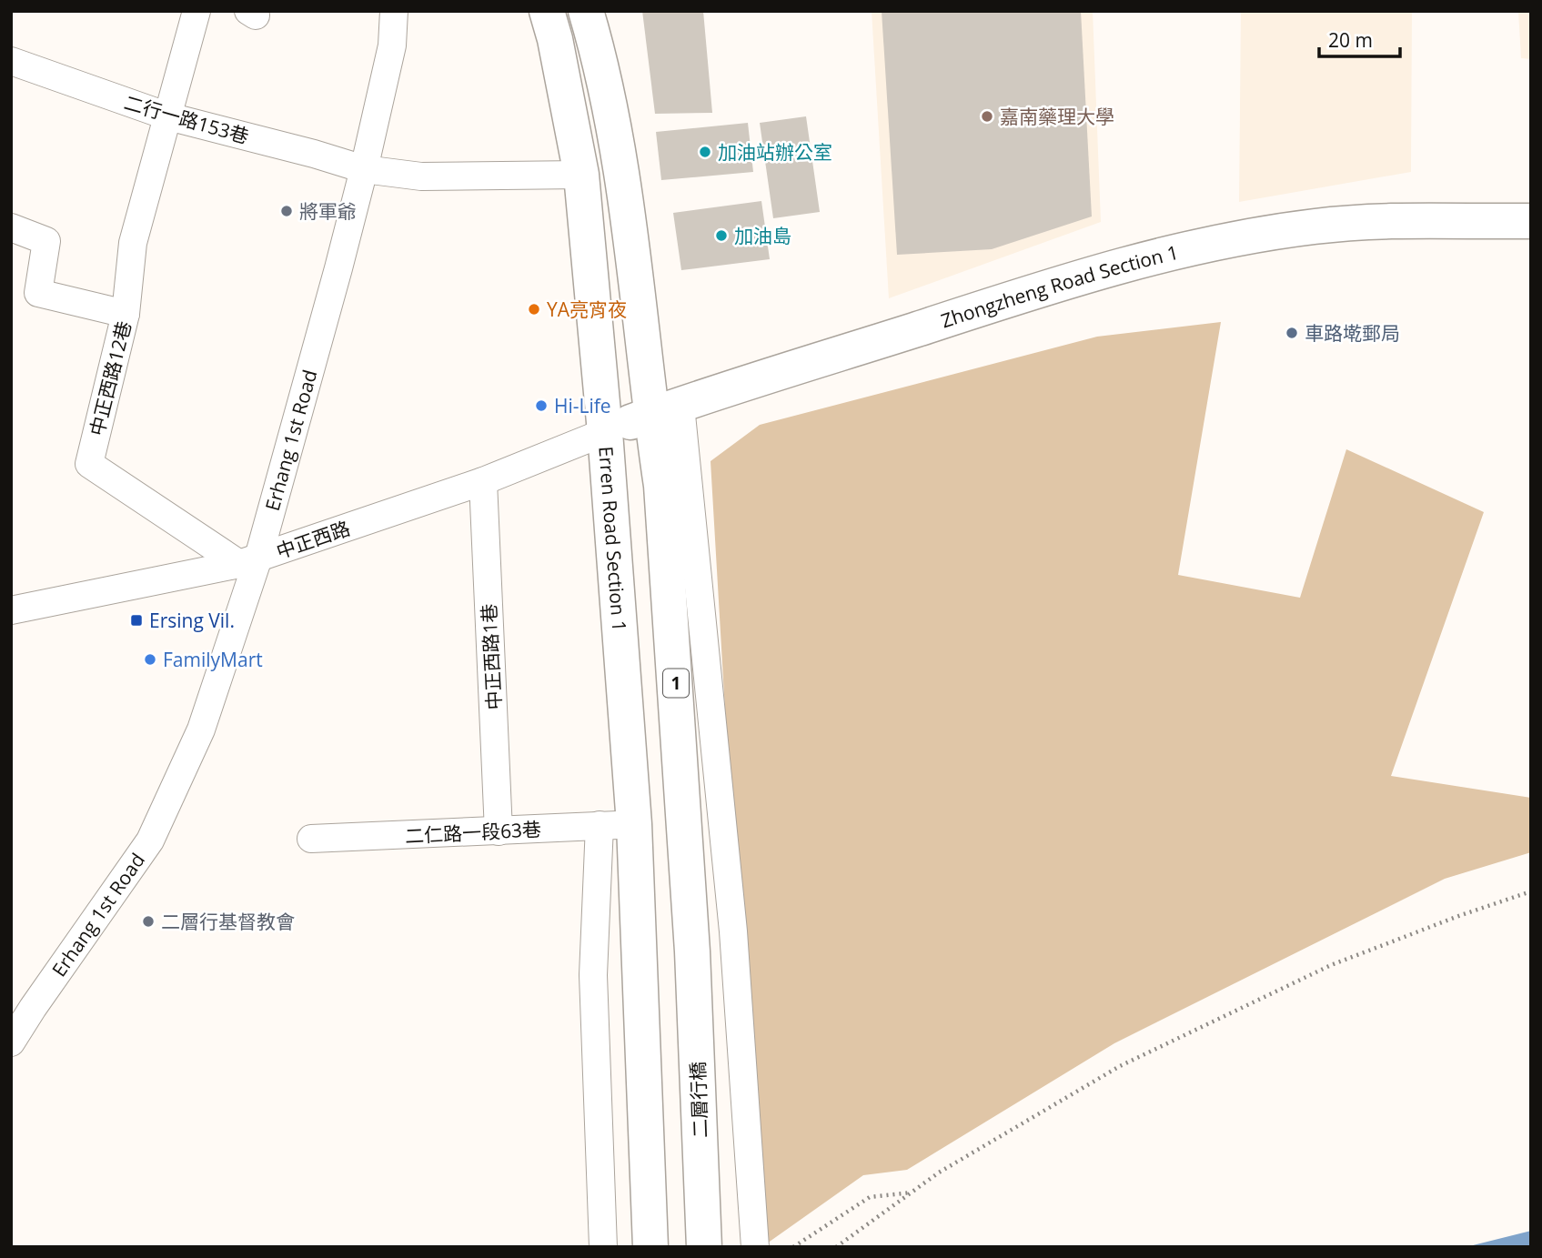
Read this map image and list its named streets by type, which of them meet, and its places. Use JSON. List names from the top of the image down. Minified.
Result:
{"streets":{"main road":["Zhongzheng Road Section 1","Erren Road Section 1","1","二層行橋"],"street":["二行一路153巷","中正西路12巷","Erhang 1st Road","中正西路","中正西路1巷","二仁路一段63巷"]},"crossings":[["二行一路153巷","中正西路12巷"],["二行一路153巷","Erhang 1st Road"],["二行一路153巷","Erren Road Section 1"],["Zhongzheng Road Section 1","Erren Road Section 1"],["Zhongzheng Road Section 1","中正西路"],["Zhongzheng Road Section 1","1"],["Zhongzheng Road Section 1","二層行橋"],["中正西路12巷","Erhang 1st Road"],["中正西路12巷","中正西路"],["Erhang 1st Road","中正西路"],["Erren Road Section 1","中正西路"],["Erren Road Section 1","二仁路一段63巷"],["中正西路","中正西路1巷"],["中正西路1巷","二仁路一段63巷"],["1","二層行橋"]],"places":{"other":["嘉南藥理大學","加油站辦公室","將軍爺","加油島","YA亮宵夜","車路墘郵局","Hi-Life","FamilyMart","二層行基督教會"],"transit":["Ersing Vil."]},"scale_bar":"20 m"}
